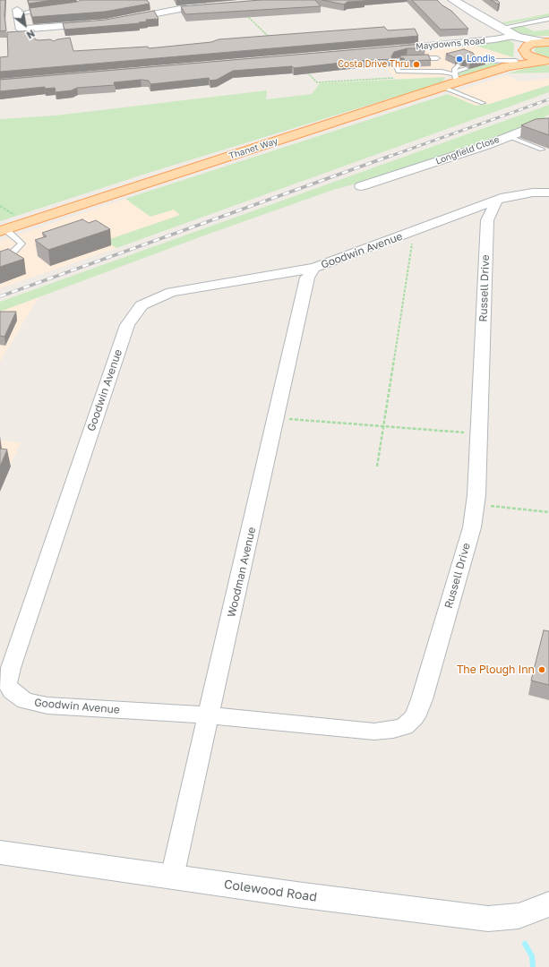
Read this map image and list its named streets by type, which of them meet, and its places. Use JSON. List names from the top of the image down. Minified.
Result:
{"streets":{"main road":["Thanet Way","Colewood Road"],"street":["Maydowns Road","Longfield Close","Goodwin Avenue","Russell Drive","Woodman Avenue"]},"crossings":[["Goodwin Avenue","Russell Drive"],["Goodwin Avenue","Woodman Avenue"],["Russell Drive","Woodman Avenue"],["Woodman Avenue","Colewood Road"]],"places":["Londis","Costa Drive Thru","The Plough Inn"],"north":"bottom right"}
